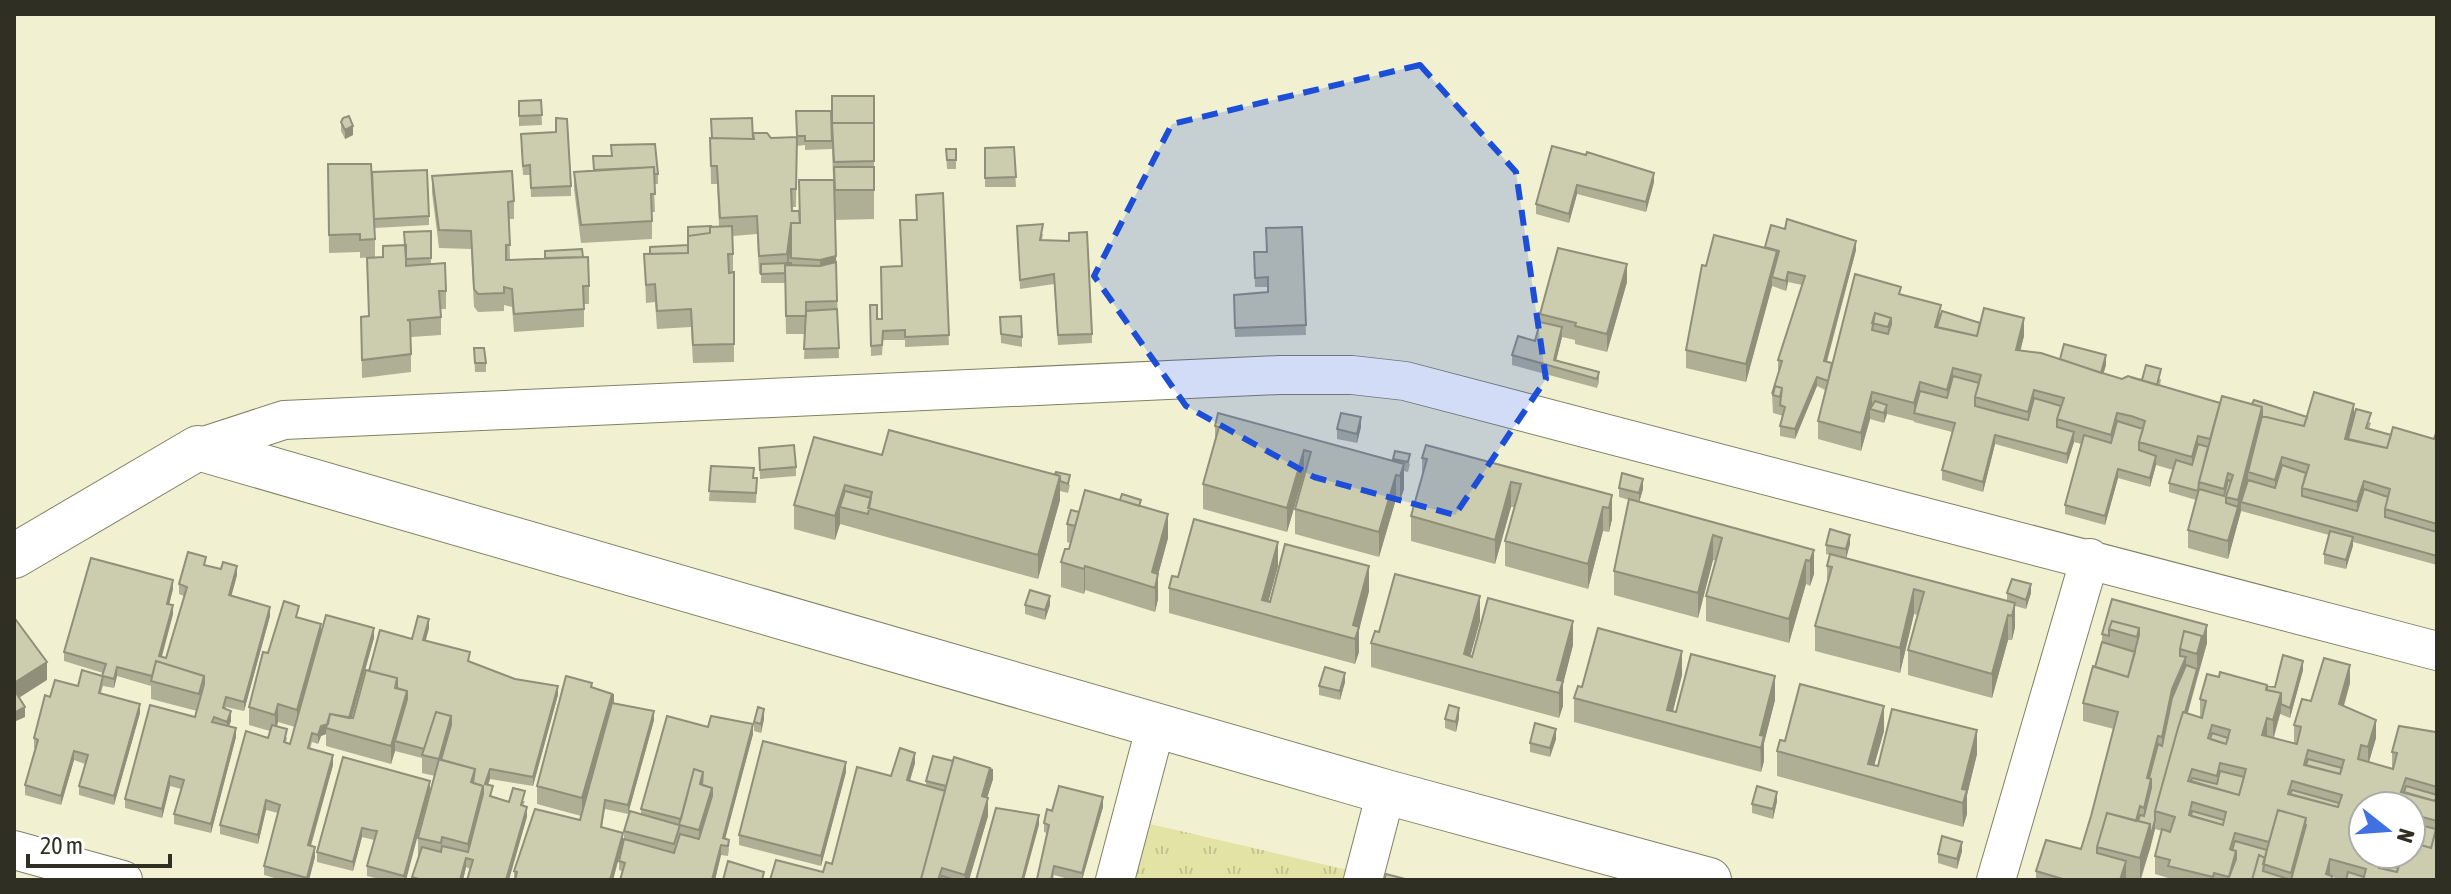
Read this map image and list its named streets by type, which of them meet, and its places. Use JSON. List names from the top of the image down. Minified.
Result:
{"scale_bar":"20 m","north":"right"}
